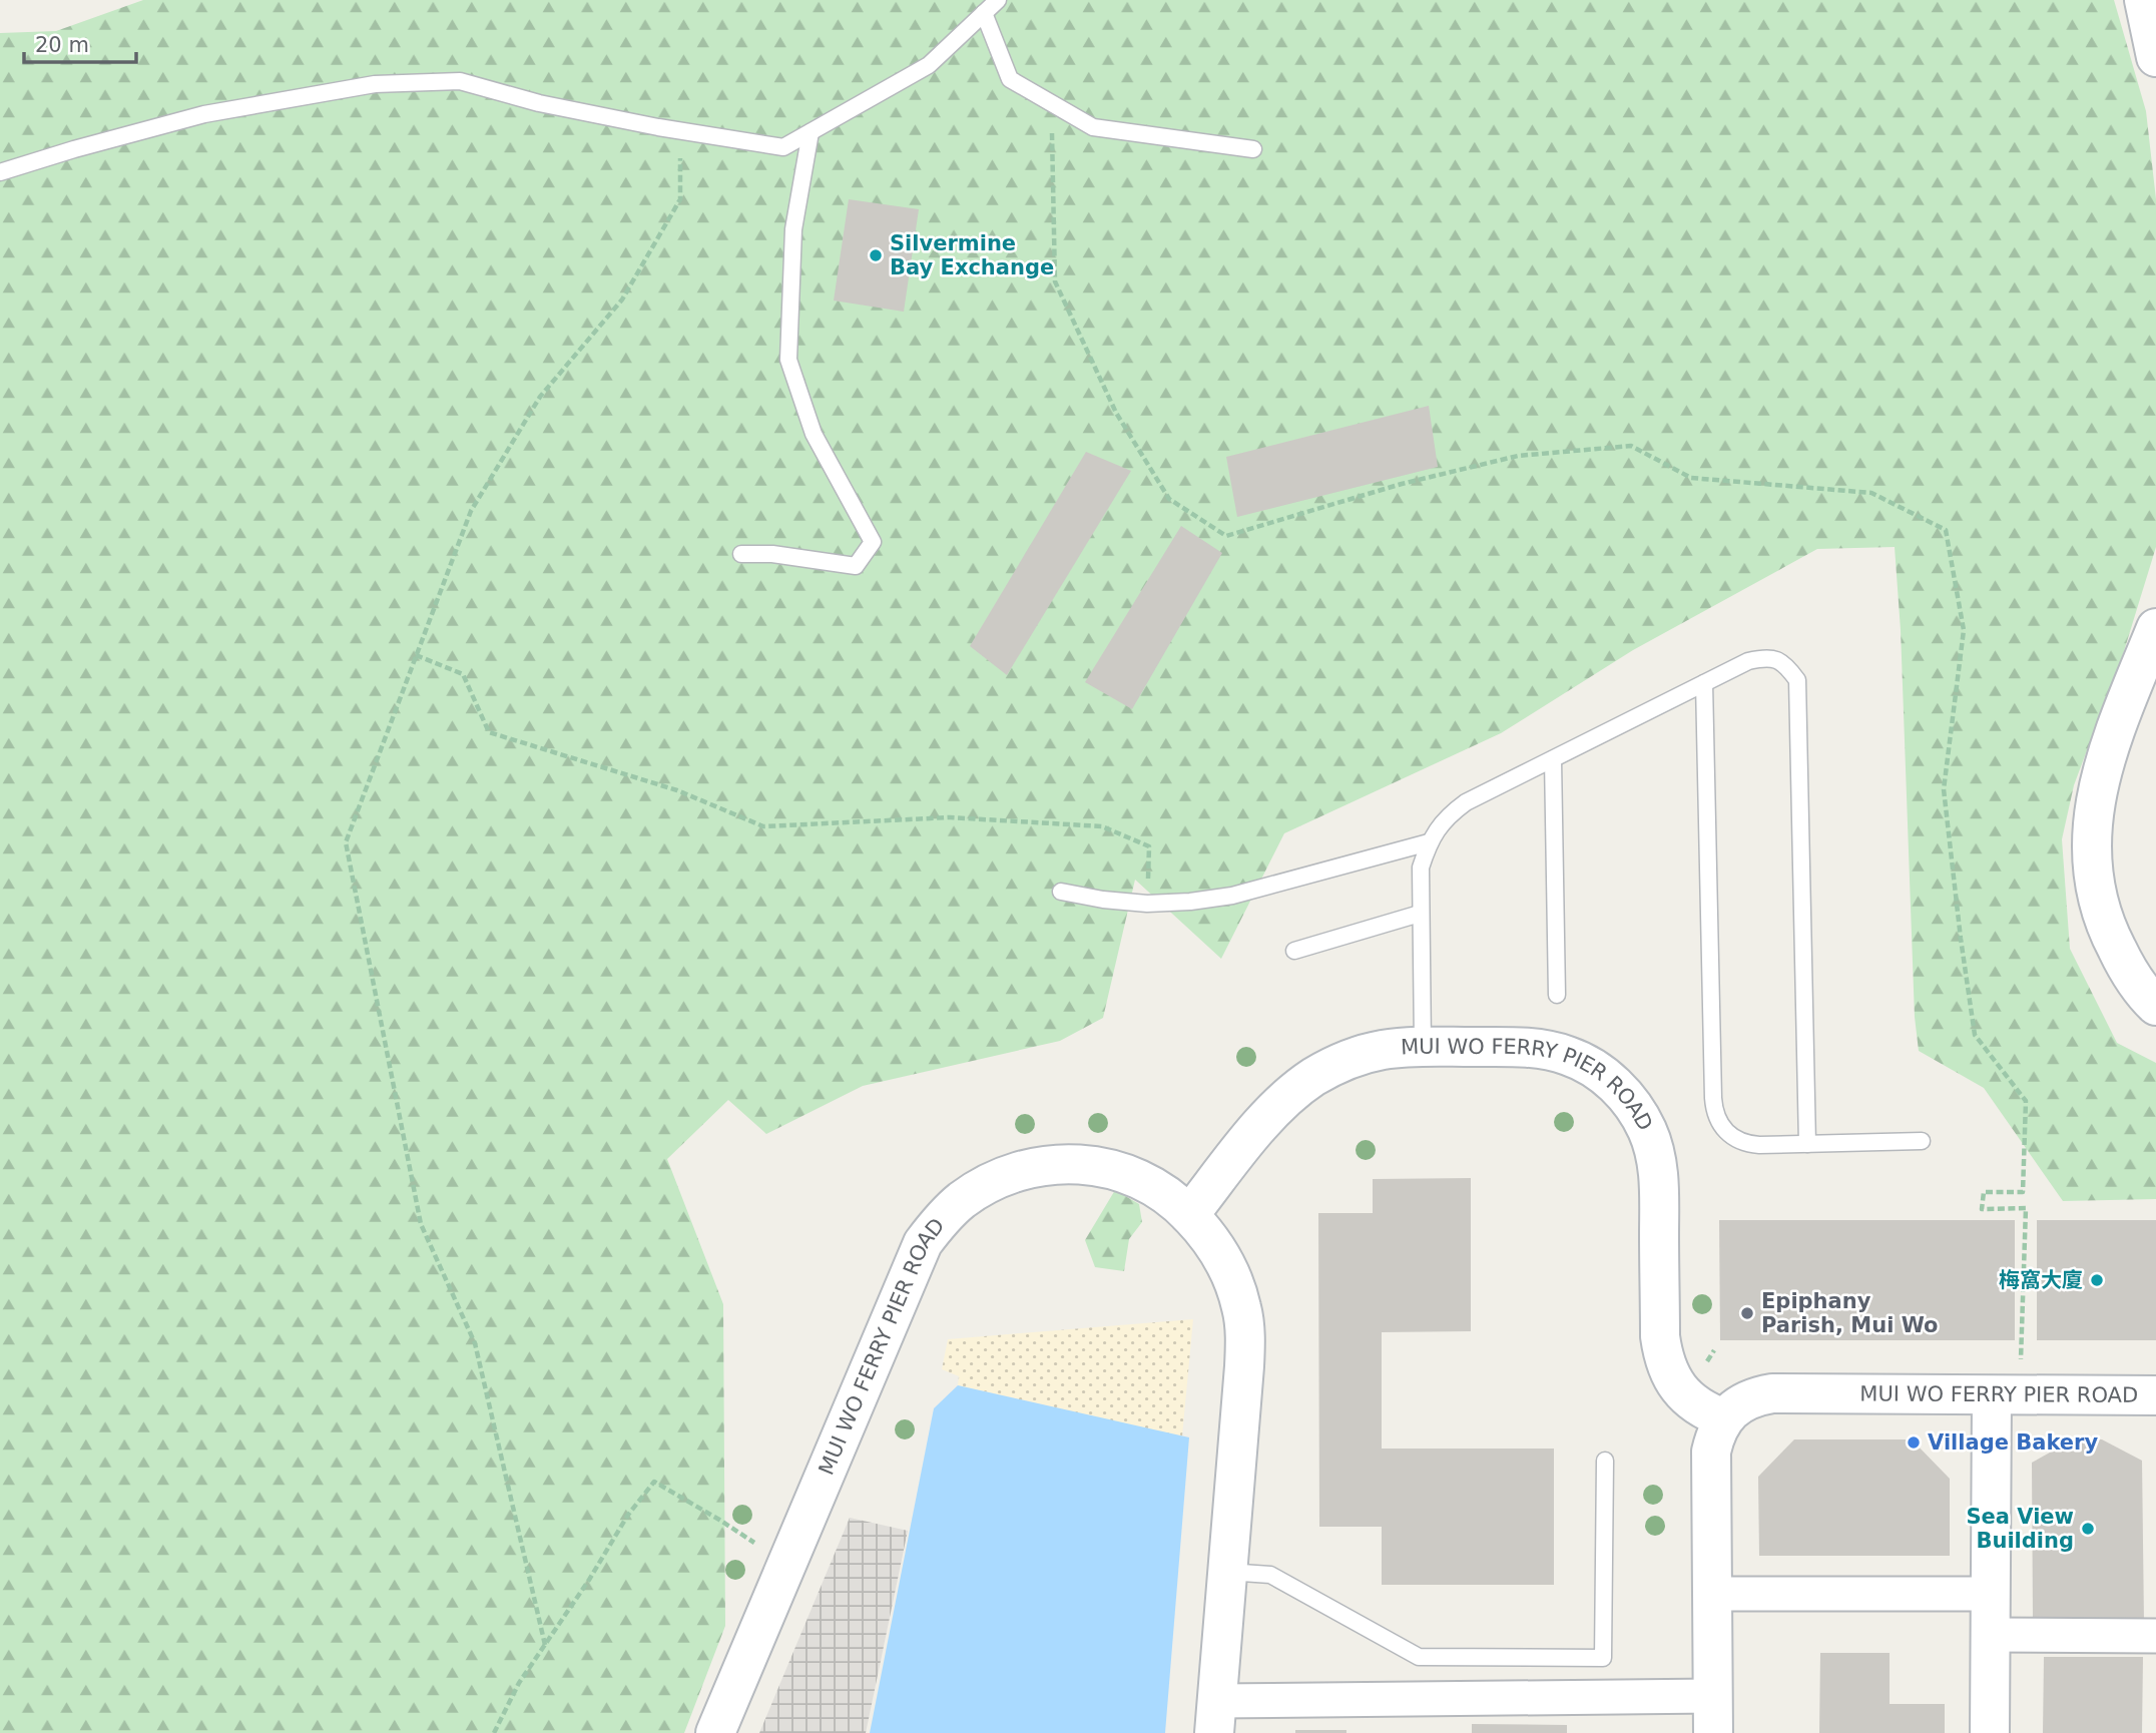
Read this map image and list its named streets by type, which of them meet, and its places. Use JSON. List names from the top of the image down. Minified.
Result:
{"streets":{"street":["MUI WO FERRY PIER ROAD"]},"places":["Silvermine Bay Exchange","梅窩大廈","Epiphany Parish, Mui Wo","Village Bakery","Sea View Building"],"scale_bar":"20 m"}
